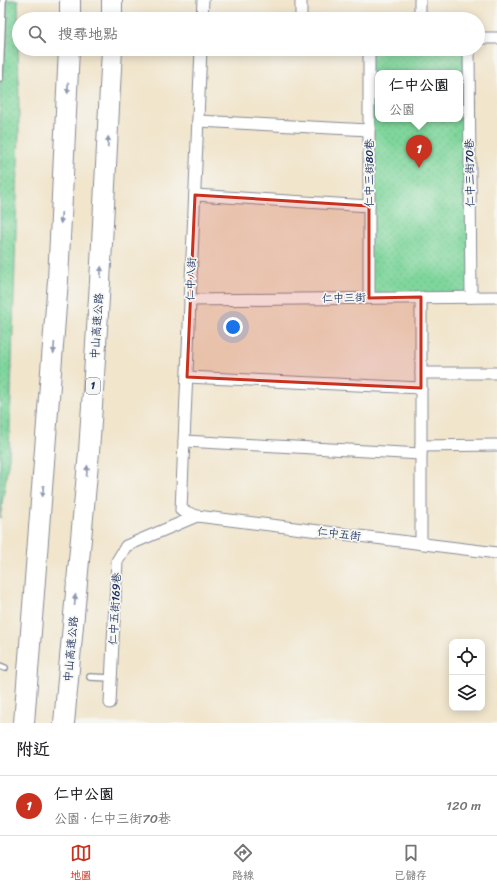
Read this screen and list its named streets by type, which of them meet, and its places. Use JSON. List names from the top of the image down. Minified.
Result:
{"streets":{"highway":["中山高速公路","1"],"street":["仁中三街80巷","仁中三街70巷","仁中八街","仁中三街","仁中五街","仁中五街169巷"]},"crossings":[["仁中三街80巷","仁中三街"],["仁中三街70巷","仁中三街"],["仁中八街","仁中三街"],["仁中八街","仁中五街"],["仁中五街","仁中五街169巷"]],"page":{"search":"搜尋地點","popup":["仁中公園","公園"],"pins":"1","heading":"附近","list":[{"mark":"1","name":"仁中公園","note":"公園 · 仁中三街70巷","value":"120 m"}],"nav":["地圖","路線","已儲存"]}}
